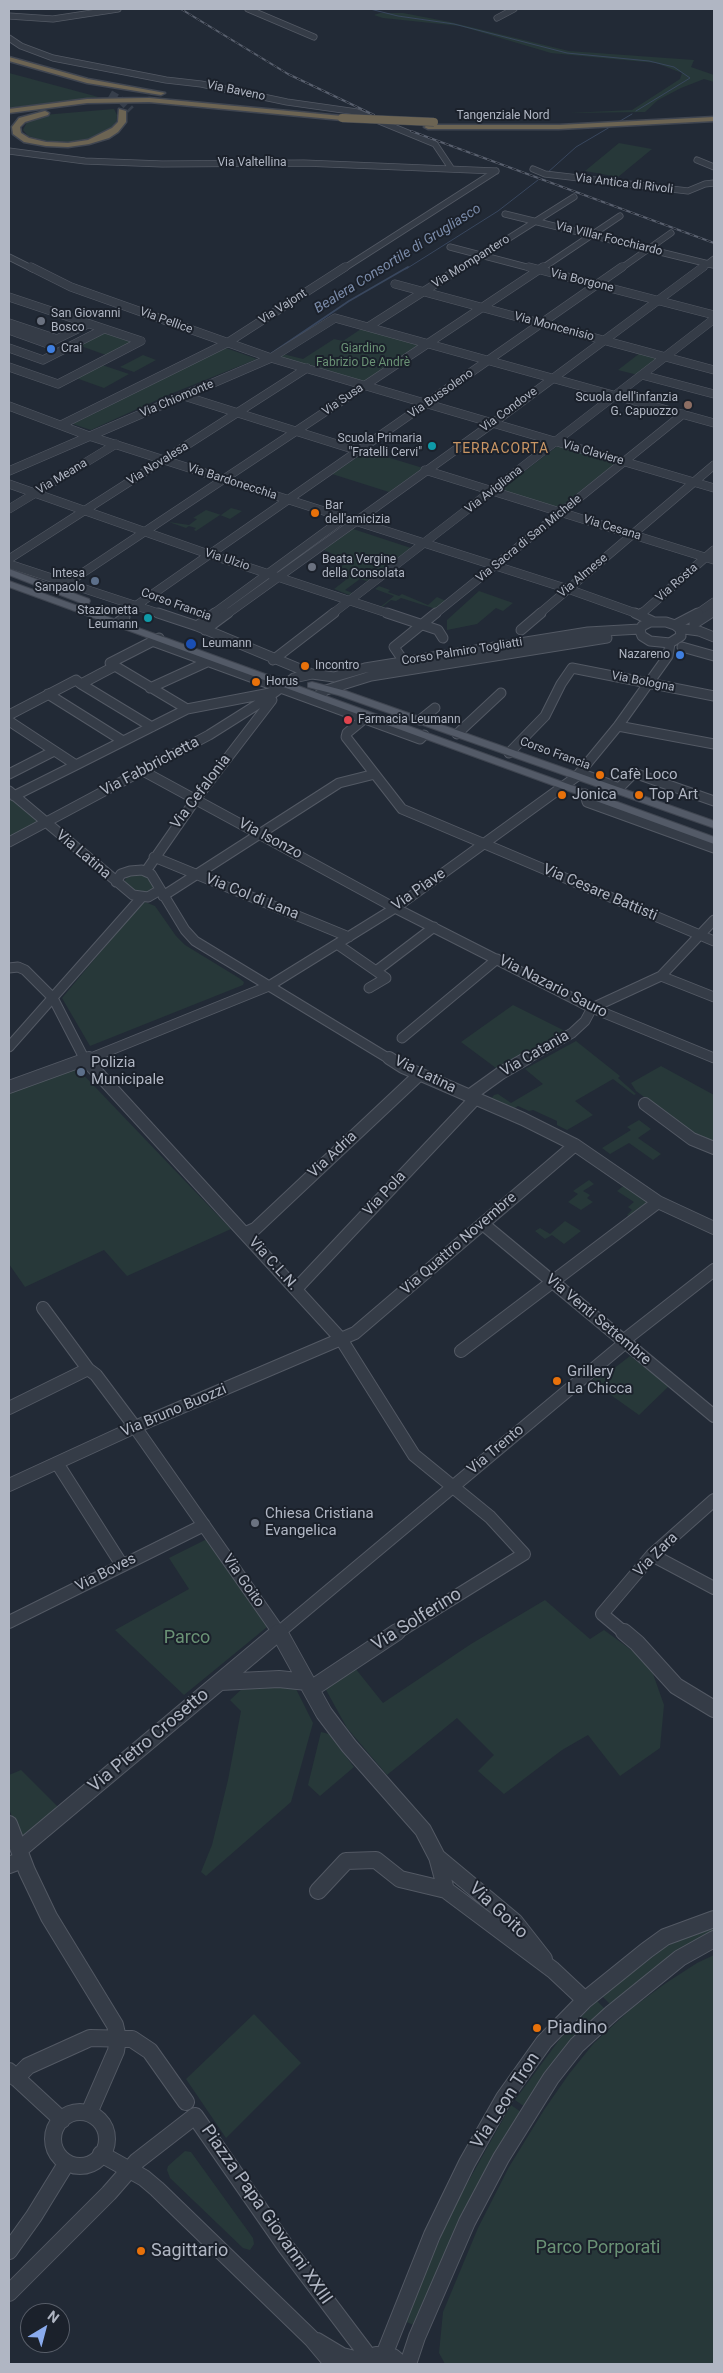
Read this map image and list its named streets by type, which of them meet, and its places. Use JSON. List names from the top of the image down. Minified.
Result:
{"streets":{"highway":["Tangenziale Nord"],"main road":["Corso Francia"],"street":["Via Baveno","Via Valtellina","Via Antica di Rivoli","Via Villar Focchiardo","Via Mompantero","Via Borgone","Via Vajont","Via Pellice","Via Moncenisio","Via Bussoleno","Via Chiomonte","Via Susa","Via Condove","Via Claviere","Via Novalesa","Via Meana","Via Bardonecchia","Via Avigliana","Via Cesana","Via Sacra di San Michele","Via Ulzio","Via Almese","Via Rosta","Corso Palmiro Togliatti","Via Bologna","Via Fabbrichetta","Via Cefalonia","Via Isonzo","Via Latina","Via Piave","Via Cesare Battisti","Via Col di Lana","Via Nazario Sauro","Via Catania","Via Adria","Via Pola","Via Quattro Novembre","Via C.L.N.","Via Venti Settembre","Via Bruno Buozzi","Via Trento","Via Zara","Via Boves","Via Goito","Via Solferino","Via Pietro Crosetto","Via Leon Tron","Piazza Papa Giovanni XXIII"]},"crossings":[["Via Baveno","Via Valtellina"],["Via Valtellina","Via Vajont"],["Via Villar Focchiardo","Via Mompantero"],["Via Villar Focchiardo","Via Bussoleno"],["Via Villar Focchiardo","Via Susa"],["Via Villar Focchiardo","Via Condove"],["Via Mompantero","Via Borgone"],["Via Mompantero","Via Moncenisio"],["Via Mompantero","Via Chiomonte"],["Via Borgone","Via Bussoleno"],["Via Borgone","Via Susa"],["Via Borgone","Via Condove"],["Via Vajont","Via Pellice"],["Via Vajont","Via Bardonecchia"],["Via Pellice","Via Chiomonte"],["Via Pellice","Via Claviere"],["Via Moncenisio","Via Bussoleno"],["Via Moncenisio","Via Susa"],["Via Moncenisio","Via Condove"],["Via Moncenisio","Via Avigliana"],["Via Bussoleno","Via Claviere"],["Via Bussoleno","Via Bardonecchia"],["Via Bussoleno","Via Ulzio"],["Via Bussoleno","Corso Francia"],["Via Chiomonte","Via Claviere"],["Via Chiomonte","Via Bardonecchia"],["Via Susa","Via Claviere"],["Via Susa","Via Bardonecchia"],["Via Susa","Via Ulzio"],["Via Susa","Corso Francia"],["Via Condove","Via Claviere"],["Via Condove","Via Bardonecchia"],["Via Condove","Via Cesana"],["Via Condove","Via Ulzio"],["Via Condove","Corso Francia"],["Via Claviere","Via Novalesa"],["Via Claviere","Via Avigliana"],["Via Claviere","Via Sacra di San Michele"],["Via Claviere","Via Almese"],["Via Novalesa","Via Bardonecchia"],["Via Novalesa","Via Ulzio"],["Via Meana","Via Bardonecchia"],["Via Meana","Via Ulzio"],["Via Bardonecchia","Via Avigliana"],["Via Bardonecchia","Via Sacra di San Michele"],["Via Bardonecchia","Via Almese"],["Via Bardonecchia","Via Rosta"],["Via Bardonecchia","Corso Palmiro Togliatti"],["Via Avigliana","Via Cesana"],["Via Avigliana","Via Ulzio"],["Via Avigliana","Corso Francia"],["Via Cesana","Via Sacra di San Michele"],["Via Cesana","Via Almese"],["Via Cesana","Via Rosta"],["Via Sacra di San Michele","Via Ulzio"],["Via Sacra di San Michele","Corso Palmiro Togliatti"],["Corso Francia","Corso Palmiro Togliatti"],["Corso Francia","Via Bologna"],["Corso Francia","Via Fabbrichetta"],["Corso Francia","Via Cefalonia"],["Corso Francia","Via Piave"],["Corso Francia","Via Cesare Battisti"],["Corso Palmiro Togliatti","Via Fabbrichetta"],["Corso Palmiro Togliatti","Via Cefalonia"],["Via Bologna","Via Piave"],["Via Fabbrichetta","Via Cefalonia"],["Via Fabbrichetta","Via Isonzo"],["Via Fabbrichetta","Via Latina"],["Via Cefalonia","Via Isonzo"],["Via Cefalonia","Via Latina"],["Via Cefalonia","Via Col di Lana"],["Via Isonzo","Via Piave"],["Via Isonzo","Via Nazario Sauro"],["Via Latina","Via Piave"],["Via Latina","Via Catania"],["Via Latina","Via Adria"],["Via Latina","Via Pola"],["Via Latina","Via Quattro Novembre"],["Via Piave","Via Cesare Battisti"],["Via Piave","Via Col di Lana"],["Via Piave","Via Nazario Sauro"],["Via Piave","Via C.L.N."],["Via Cesare Battisti","Via Catania"],["Via Nazario Sauro","Via Catania"],["Via Catania","Via Pola"],["Via Adria","Via C.L.N."],["Via Pola","Via C.L.N."],["Via Quattro Novembre","Via C.L.N."],["Via Quattro Novembre","Via Venti Settembre"],["Via Quattro Novembre","Via Bruno Buozzi"],["Via C.L.N.","Via Bruno Buozzi"],["Via C.L.N.","Via Trento"],["Via C.L.N.","Via Solferino"],["Via Venti Settembre","Via Trento"],["Via Bruno Buozzi","Via Goito"],["Via Trento","Via Goito"],["Via Trento","Via Pietro Crosetto"],["Via Boves","Via Goito"],["Via Goito","Via Solferino"],["Via Goito","Via Pietro Crosetto"],["Via Goito","Via Leon Tron"],["Via Leon Tron","Piazza Papa Giovanni XXIII"]],"districts":["TERRACORTA"],"water":["Bealera Consortile di Grugliasco"],"parks":["Giardino Fabrizio De Andrè","Parco","Parco Porporati"],"places":["San Giovanni Bosco","Crai","Scuola dell'infanzia G. Capuozzo","Scuola Primaria \"Fratelli Cervi\"","Bar dell'amicizia","Beata Vergine della Consolata","Intesa Sanpaolo","Stazionetta Leumann","Leumann","Nazareno","Incontro","Horus","Farmacia Leumann","Cafè Loco","Jonica","Top Art","Polizia Municipale","Grillery La Chicca","Chiesa Cristiana Evangelica","Piadino","Sagittario"],"north":"top right"}
